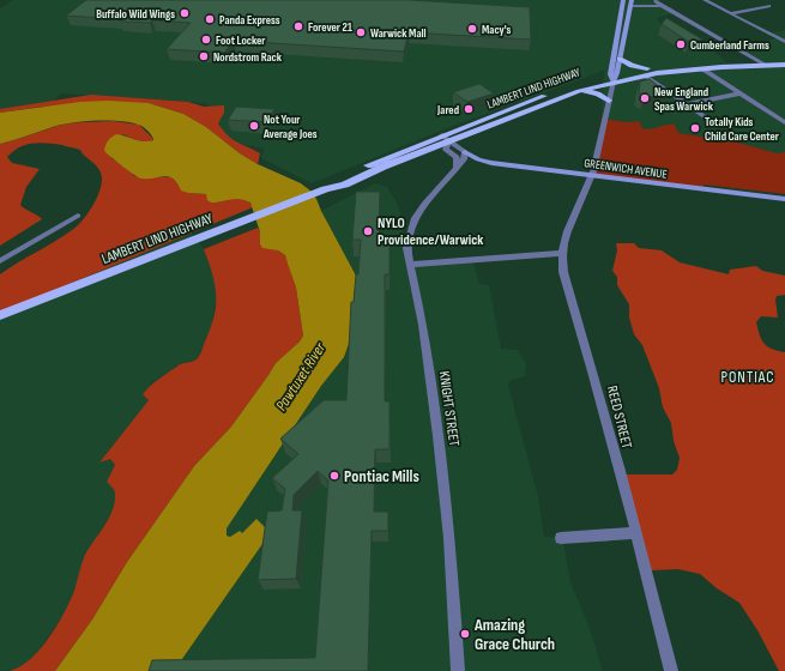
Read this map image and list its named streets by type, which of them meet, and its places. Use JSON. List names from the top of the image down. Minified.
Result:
{"streets":{"main road":["LAMBERT LIND HIGHWAY","GREENWICH AVENUE"],"street":["KNIGHT STREET","REED STREET"]},"crossings":[["LAMBERT LIND HIGHWAY","REED STREET"],["GREENWICH AVENUE","KNIGHT STREET"],["GREENWICH AVENUE","REED STREET"]],"districts":["PONTIAC"],"water":["Pawtuxet River"],"places":["Buffalo Wild Wings","Panda Express","Forever 21","Macy's","Warwick Mall","Foot Locker","Cumberland Farms","Nordstrom Rack","New England Spas Warwick","Jared","Not Your Average Joes","Totally Kids Child Care Center","NYLO Providence/Warwick","Pontiac Mills","Amazing Grace Church"]}
